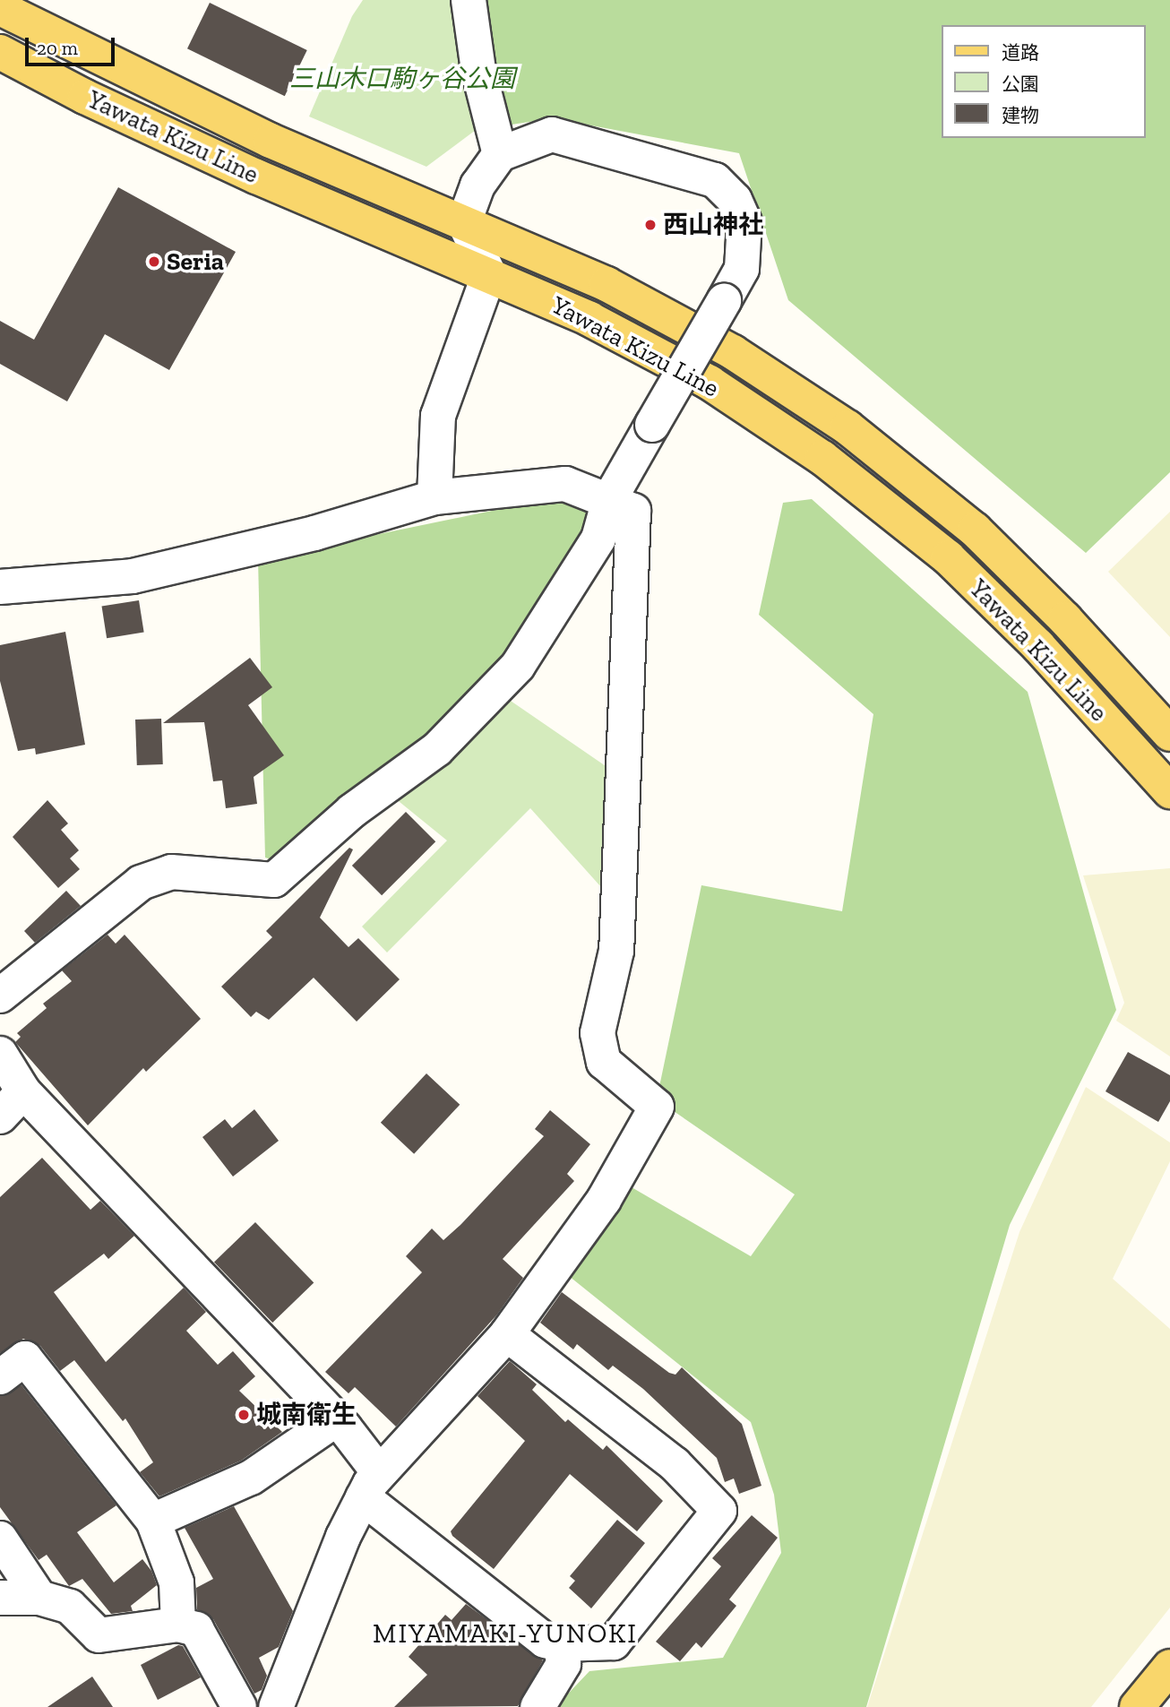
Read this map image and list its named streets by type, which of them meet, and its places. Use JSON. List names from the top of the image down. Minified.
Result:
{"streets":{"main road":["Yawata Kizu Line"]},"districts":["MIYAMAKI-YUNOKI"],"parks":["三山木口駒ヶ谷公園"],"places":["西山神社","Seria","城南衛生"],"legend":["道路","公園","建物"],"scale_bar":"20 m"}
